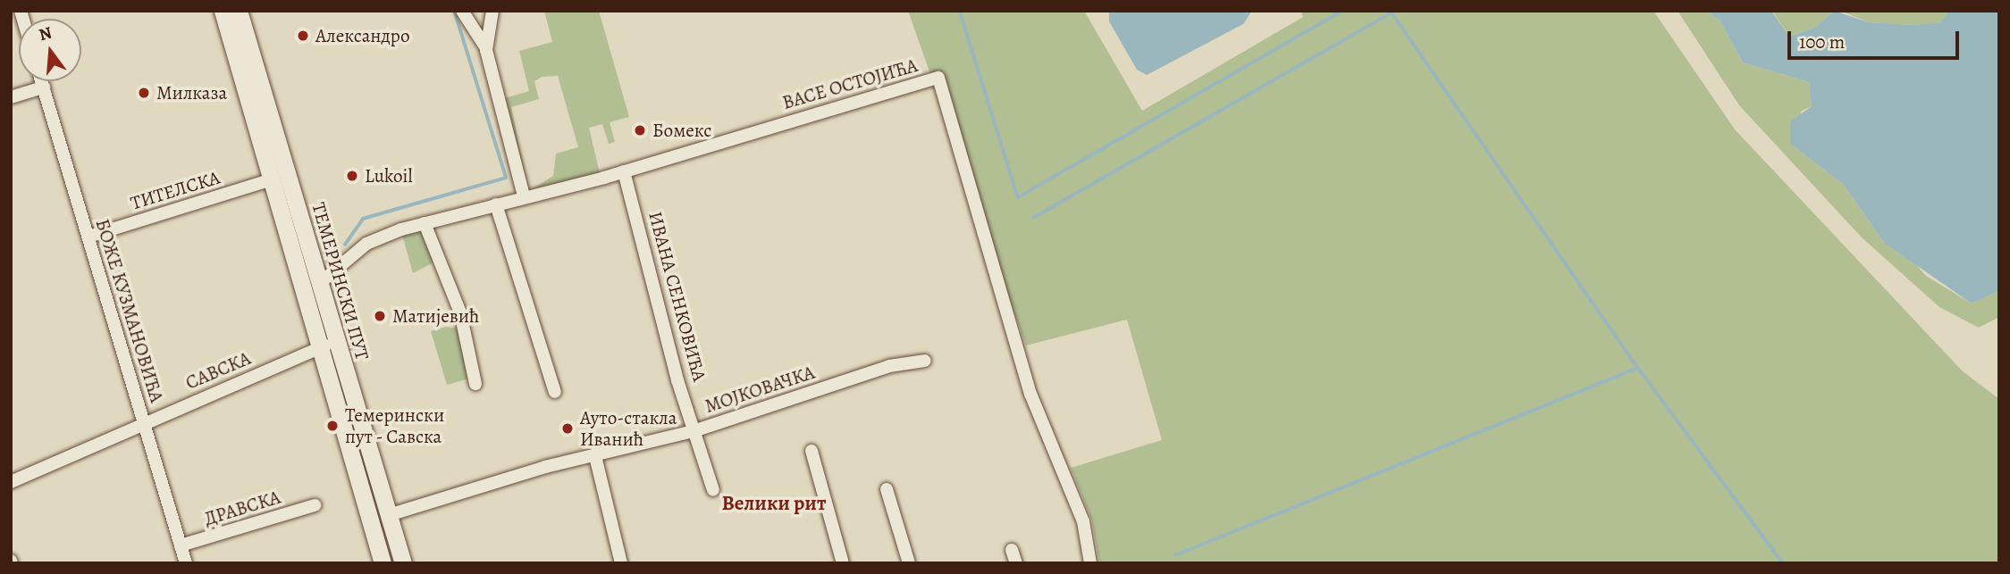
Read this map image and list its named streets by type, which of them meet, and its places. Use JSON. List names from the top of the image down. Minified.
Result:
{"streets":{"main road":["ТЕМЕРИНСКИ ПУТ"],"street":["ВАСЕ ОСТОЈИЋА","ТИТЕЛСКА","ИВАНА СЕНКОВИЋА","БОЖЕ КУЗМАНОВИЋА","САВСКА","МОЈКОВАЧКА","ДРАВСКА"]},"crossings":[["ВАСЕ ОСТОЈИЋА","ТЕМЕРИНСКИ ПУТ"],["ВАСЕ ОСТОЈИЋА","ИВАНА СЕНКОВИЋА"],["ТИТЕЛСКА","ТЕМЕРИНСКИ ПУТ"],["ТИТЕЛСКА","БОЖЕ КУЗМАНОВИЋА"],["ТЕМЕРИНСКИ ПУТ","САВСКА"],["ТЕМЕРИНСКИ ПУТ","МОЈКОВАЧКА"],["ИВАНА СЕНКОВИЋА","МОЈКОВАЧКА"],["БОЖЕ КУЗМАНОВИЋА","САВСКА"],["БОЖЕ КУЗМАНОВИЋА","ДРАВСКА"]],"districts":["Велики рит"],"places":["Александро","Милказа","Бомекс","Lukoil","Матијевић","Темерински пут - Савска","Ауто-стакла Иванић"],"scale_bar":"100 m","north":"top"}
